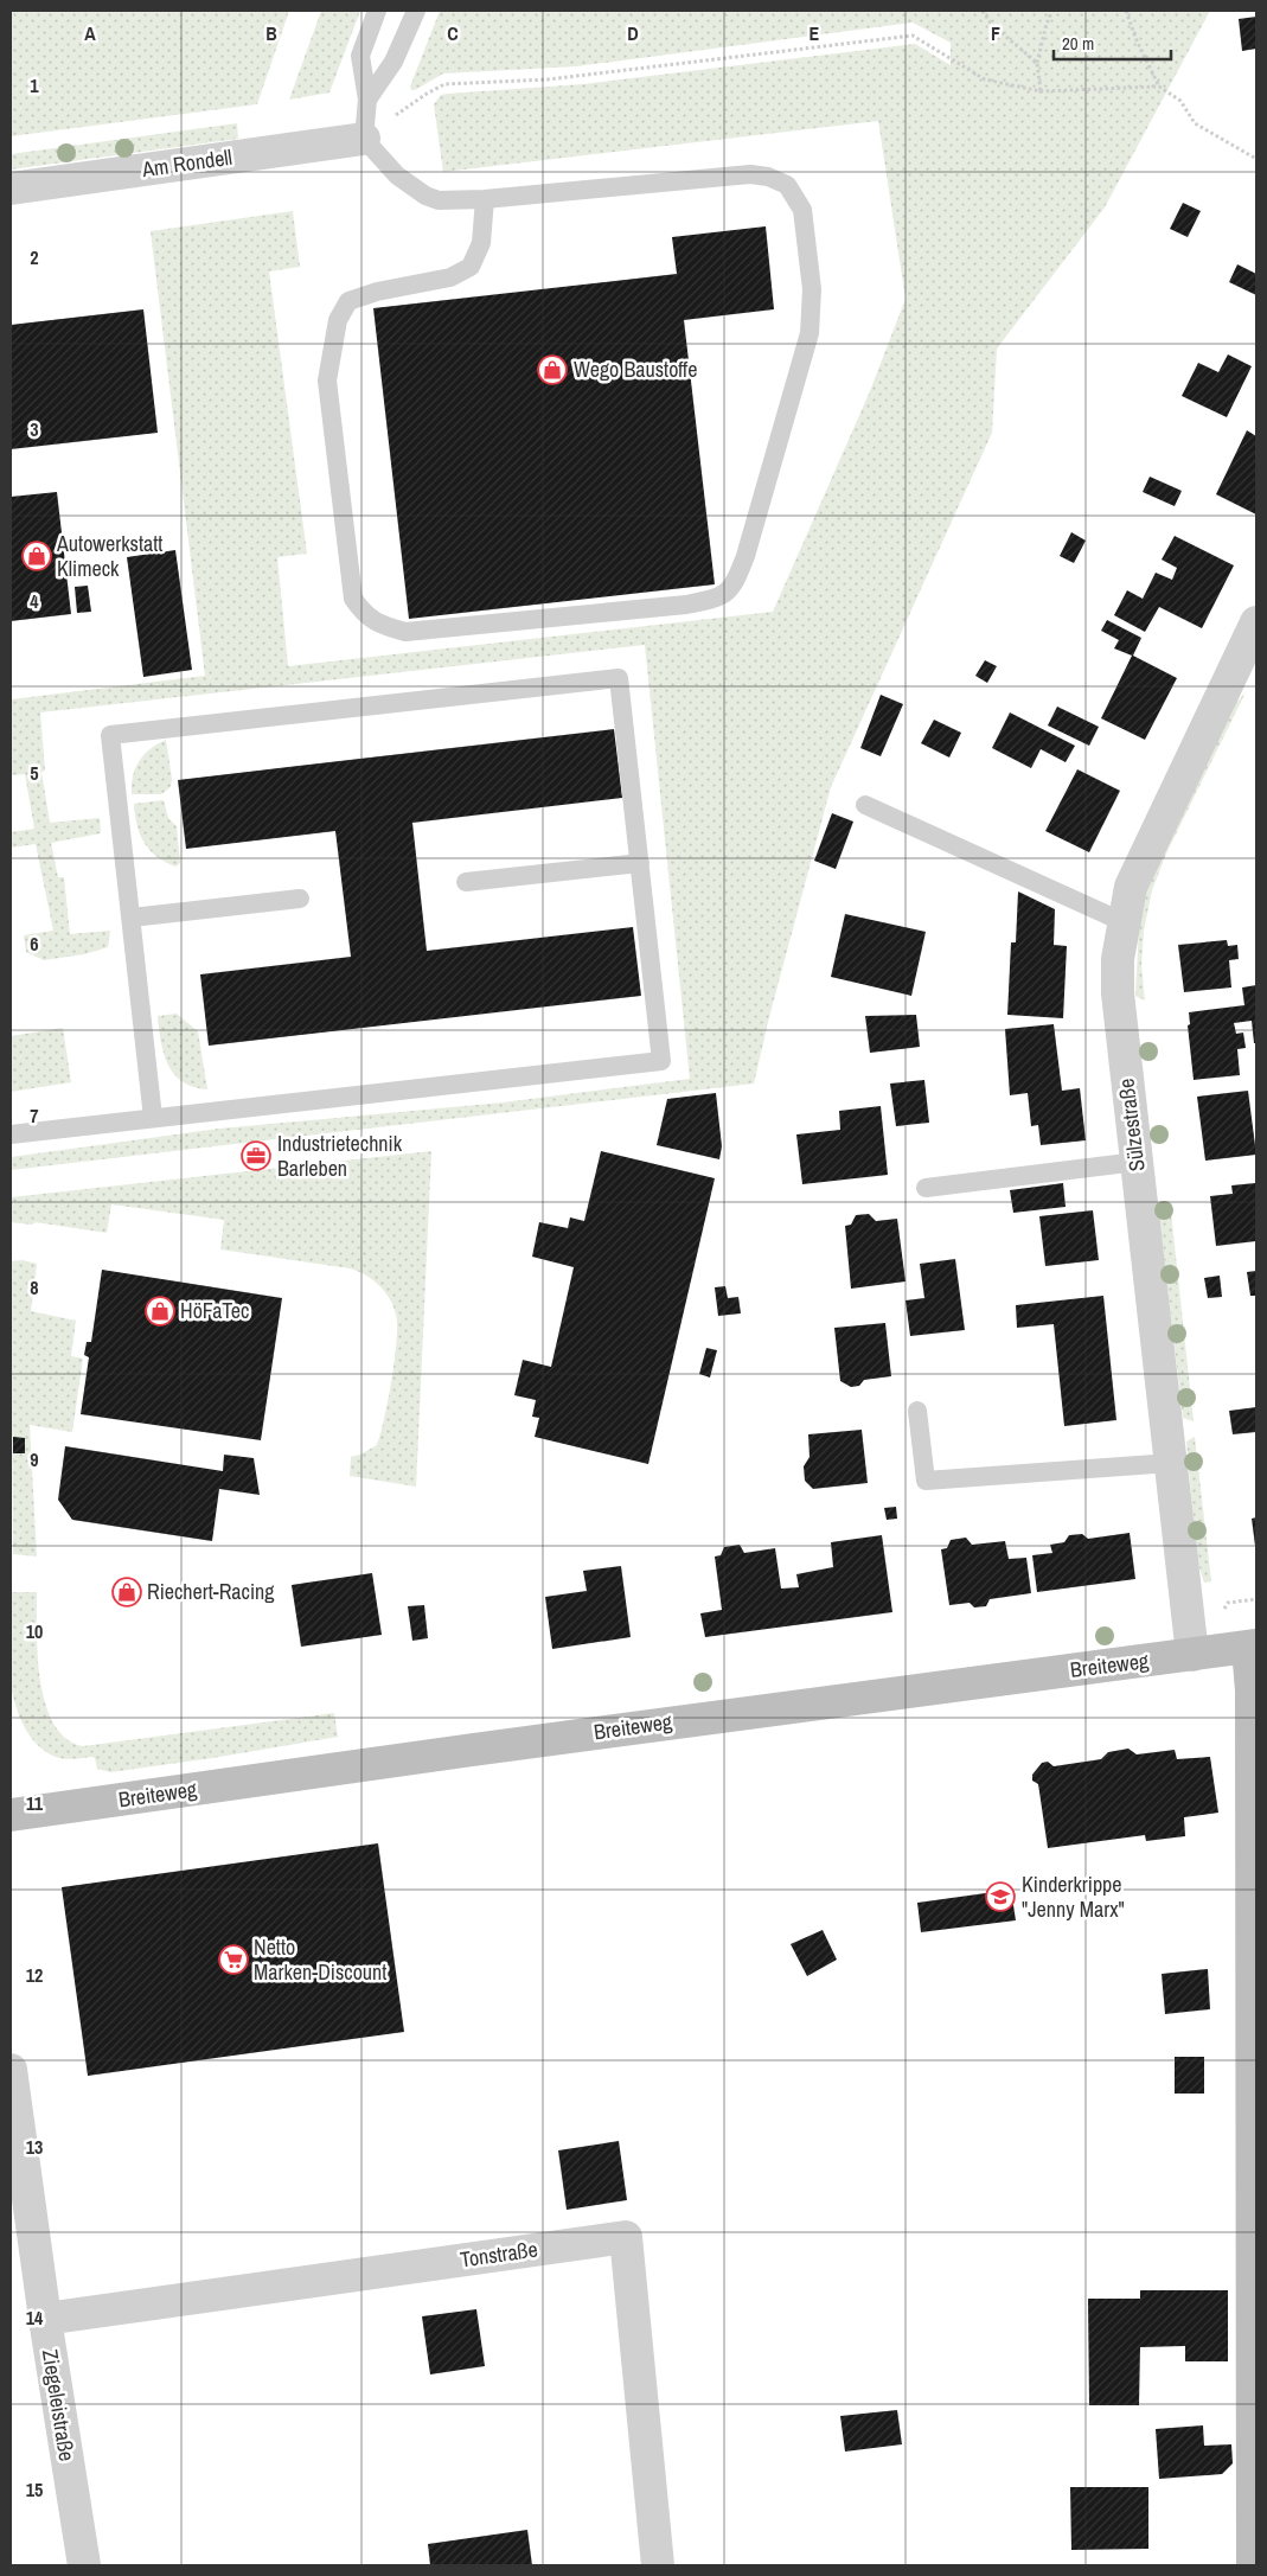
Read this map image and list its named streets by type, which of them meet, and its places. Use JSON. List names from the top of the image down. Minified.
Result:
{"streets":{"street":["Am Rondell","Sülzestraße","Breiteweg","Tonstraße","Ziegeleistraße"]},"crossings":[["Sülzestraße","Breiteweg"],["Tonstraße","Ziegeleistraße"]],"places":{"shop":["Wego Baustoffe","Autowerkstatt Klimeck","HöFaTec","Riechert-Racing"],"office":["Industrietechnik Barleben"],"school or university":["Kinderkrippe \"Jenny Marx\""],"supermarket":["Netto Marken-Discount"]},"scale_bar":"20 m","grid":{"columns":["A","B","C","D","E","F"],"rows":["1","2","3","4","5","6","7","8","9","10","11","12","13","14","15"]}}
